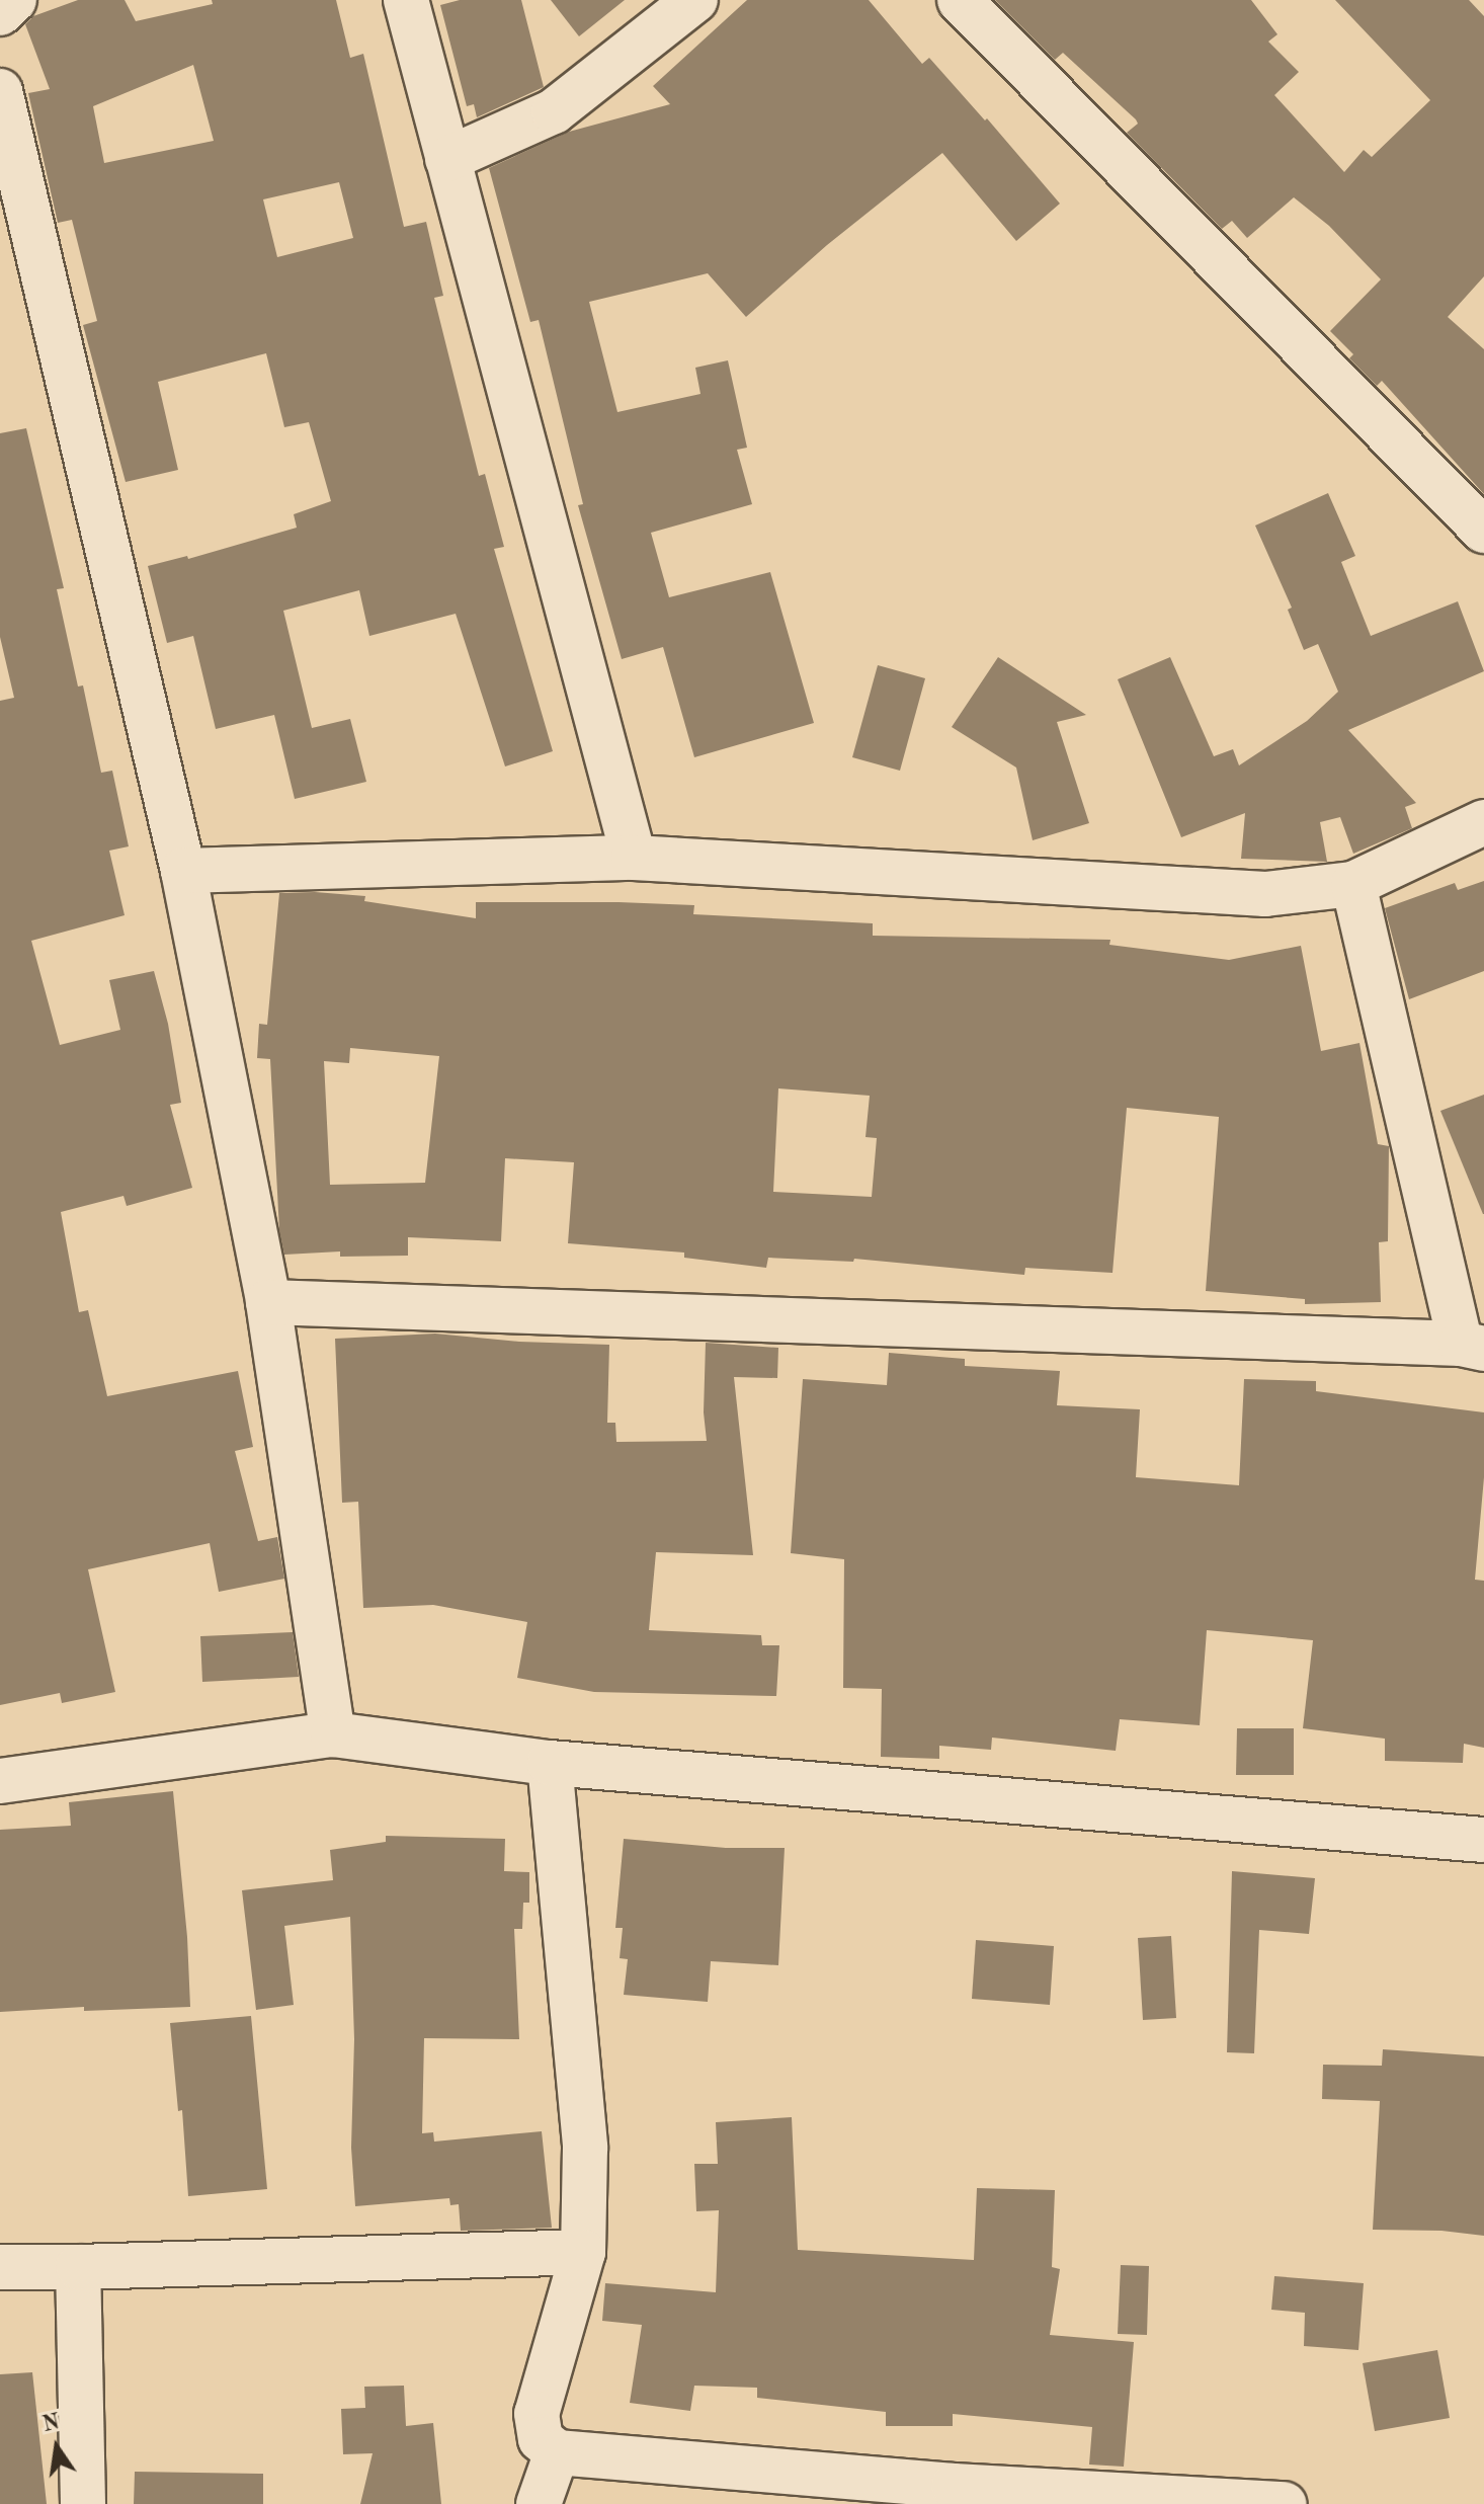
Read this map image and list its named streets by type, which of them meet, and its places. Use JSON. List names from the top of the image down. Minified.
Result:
{"north":"top"}
